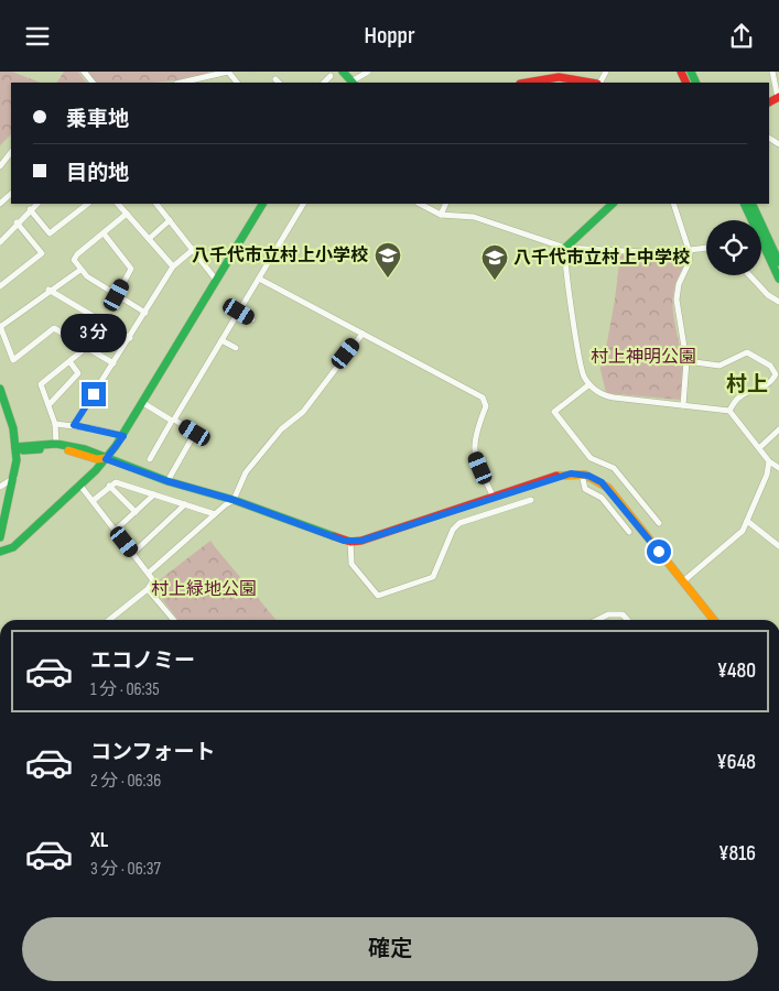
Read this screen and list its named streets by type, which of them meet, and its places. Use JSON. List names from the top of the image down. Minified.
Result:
{"districts":["村上"],"parks":["村上神明公園","村上緑地公園"],"places":{"school or university":["八千代市立村上小学校","八千代市立村上中学校"]},"page":{"header":"Hoppr","banner":["乗車地","目的地"],"bubble":"3 分","list":[{"name":"エコノミー","note":"1 分 · 06:35","value":"¥480"},{"name":"コンフォート","note":"2 分 · 06:36","value":"¥648"},{"name":"XL","note":"3 分 · 06:37","value":"¥816"}],"buttons":"確定"}}
